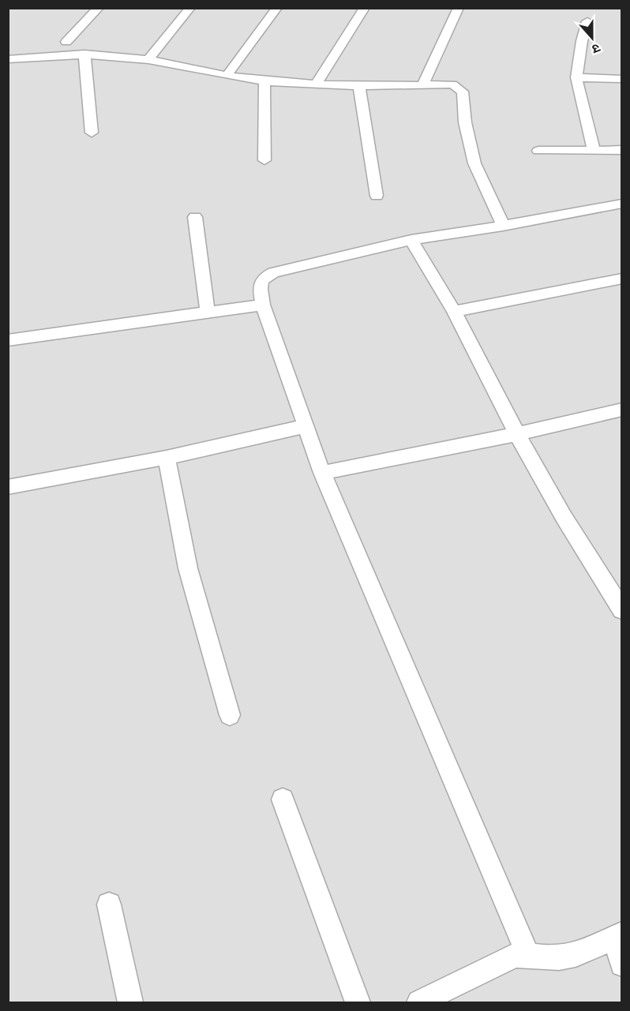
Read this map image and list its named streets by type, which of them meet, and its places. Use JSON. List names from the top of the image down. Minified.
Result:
{"north":"bottom"}
